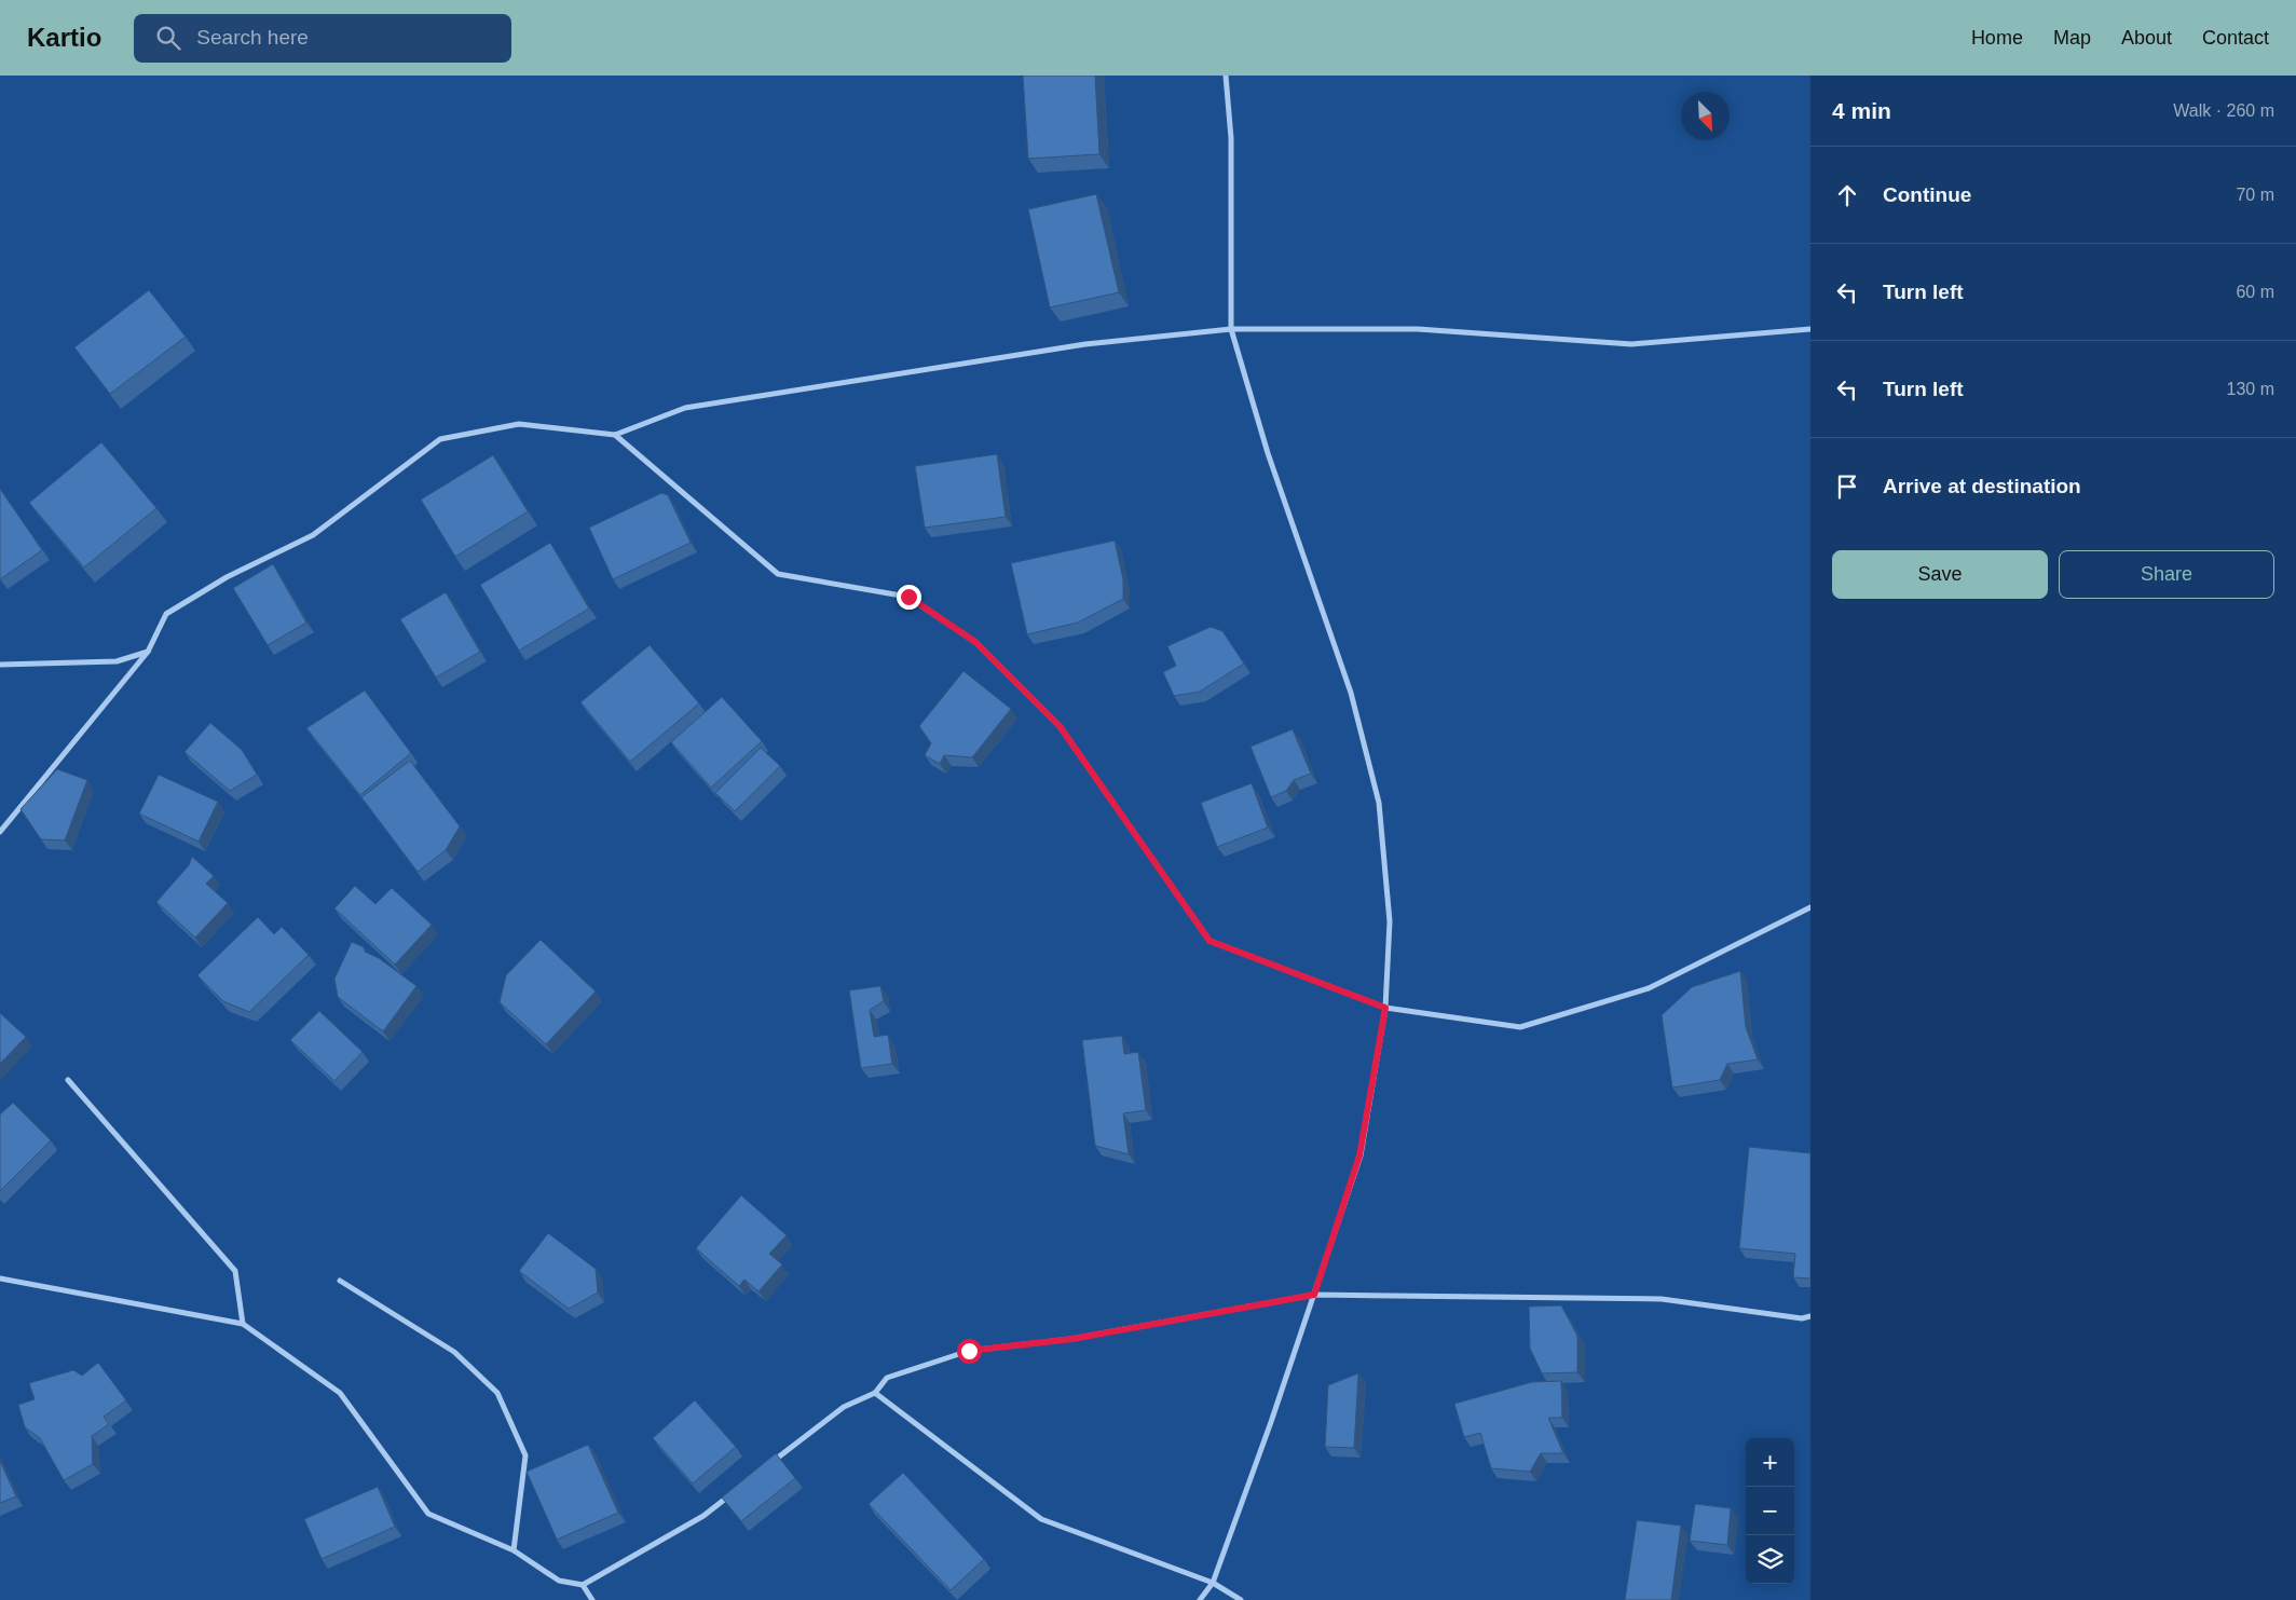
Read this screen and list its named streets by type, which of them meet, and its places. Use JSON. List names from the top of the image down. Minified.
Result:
{"north":"bottom right","page":{"header":"Kartio","search":"Search here","nav":["Home","Map","About","Contact"],"heading":["4 min","Walk · 260 m"],"list":[["Continue","70 m"],["Turn left","60 m"],["Turn left","130 m"],"Arrive at destination"],"buttons":["Save","Share"],"map_buttons":["+","−"]}}
